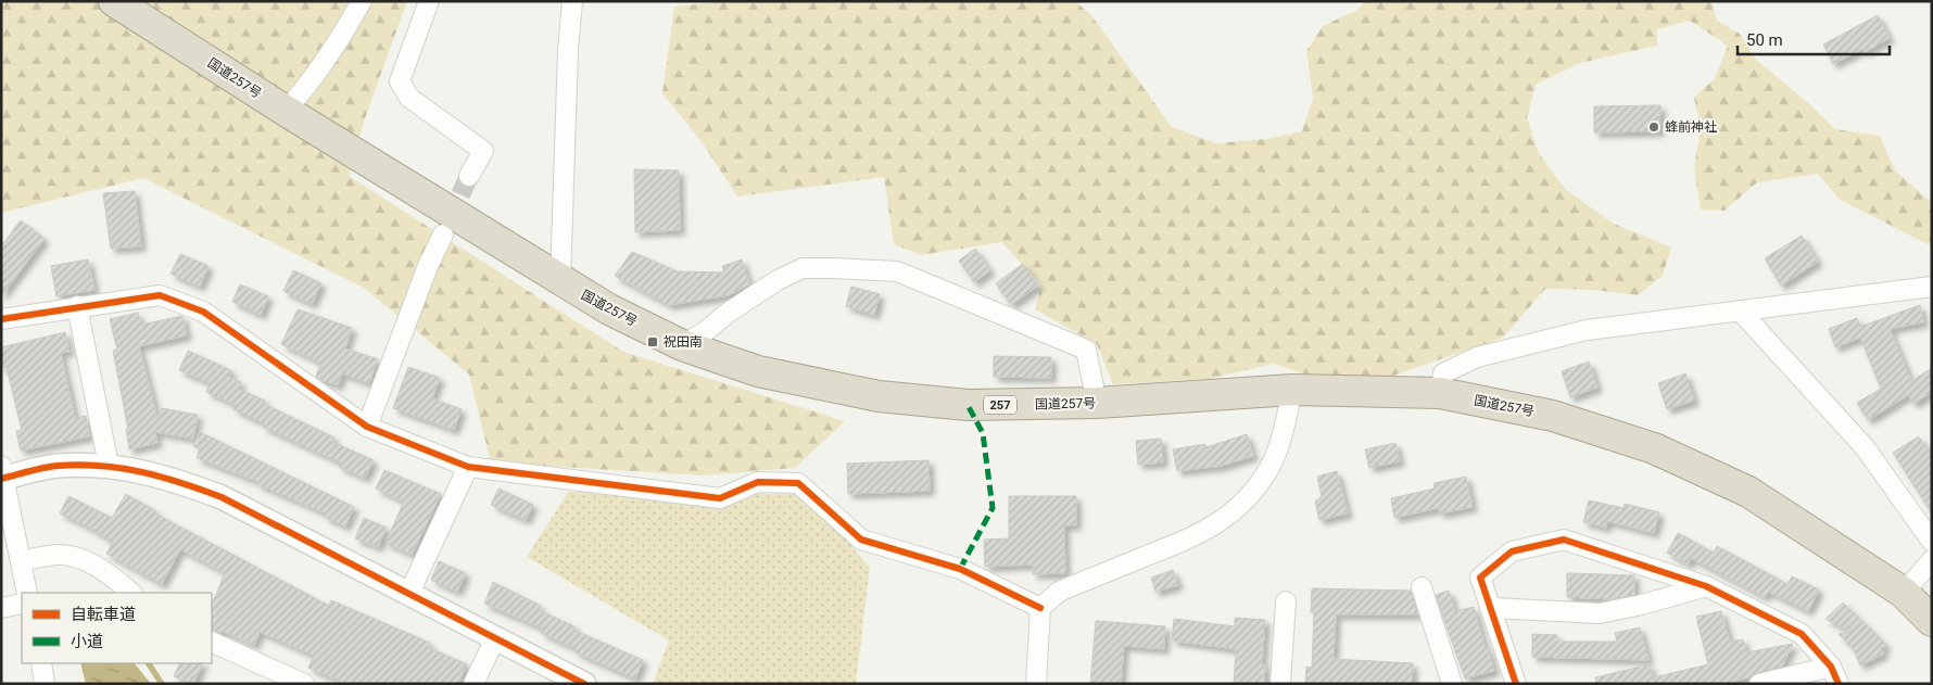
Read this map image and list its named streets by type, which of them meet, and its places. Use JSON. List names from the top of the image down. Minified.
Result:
{"streets":{"highway":["国道257号","257"]},"places":{"other":["蜂前神社"],"transit":["祝田南"]},"legend":["自転車道","小道"],"scale_bar":"50 m"}
